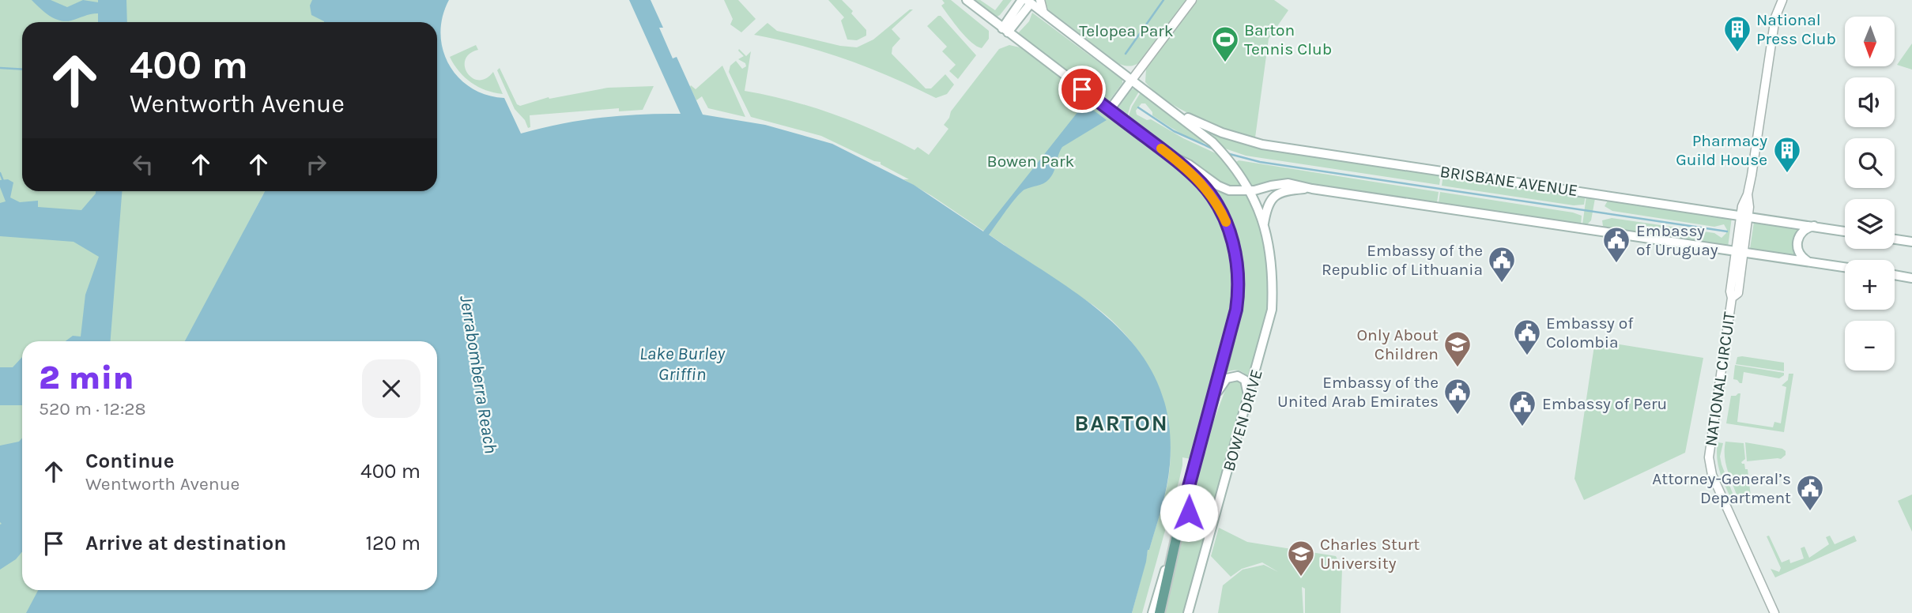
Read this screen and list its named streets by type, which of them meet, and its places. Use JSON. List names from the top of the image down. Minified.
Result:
{"streets":{"main road":["BRISBANE AVENUE","BOWEN DRIVE"],"street":["NATIONAL CIRCUIT"]},"crossings":[["BRISBANE AVENUE","NATIONAL CIRCUIT"],["BRISBANE AVENUE","BOWEN DRIVE"]],"districts":["BARTON"],"water":["Lake Burley Griffin","Jerrabomberra Reach"],"parks":["Telopea Park","Bowen Park"],"places":{"building":["National Press Club","Pharmacy Guild House"],"sports":["Barton Tennis Club"],"public building":["Embassy of Uruguay","Embassy of the Republic of Lithuania","Embassy of Colombia","Embassy of the United Arab Emirates","Embassy of Peru","Attorney-General’s Department"],"school or university":["Only About Children","Charles Sturt University"]},"north":"bottom","page":{"map_buttons":["+","−"],"turn":["400 m","Wentworth Avenue"],"heading":["2 min","520 m · 12:28"],"list":[{"name":"Continue","note":"Wentworth Avenue","value":"400 m"},{"name":"Arrive at destination","value":"120 m"}]}}
